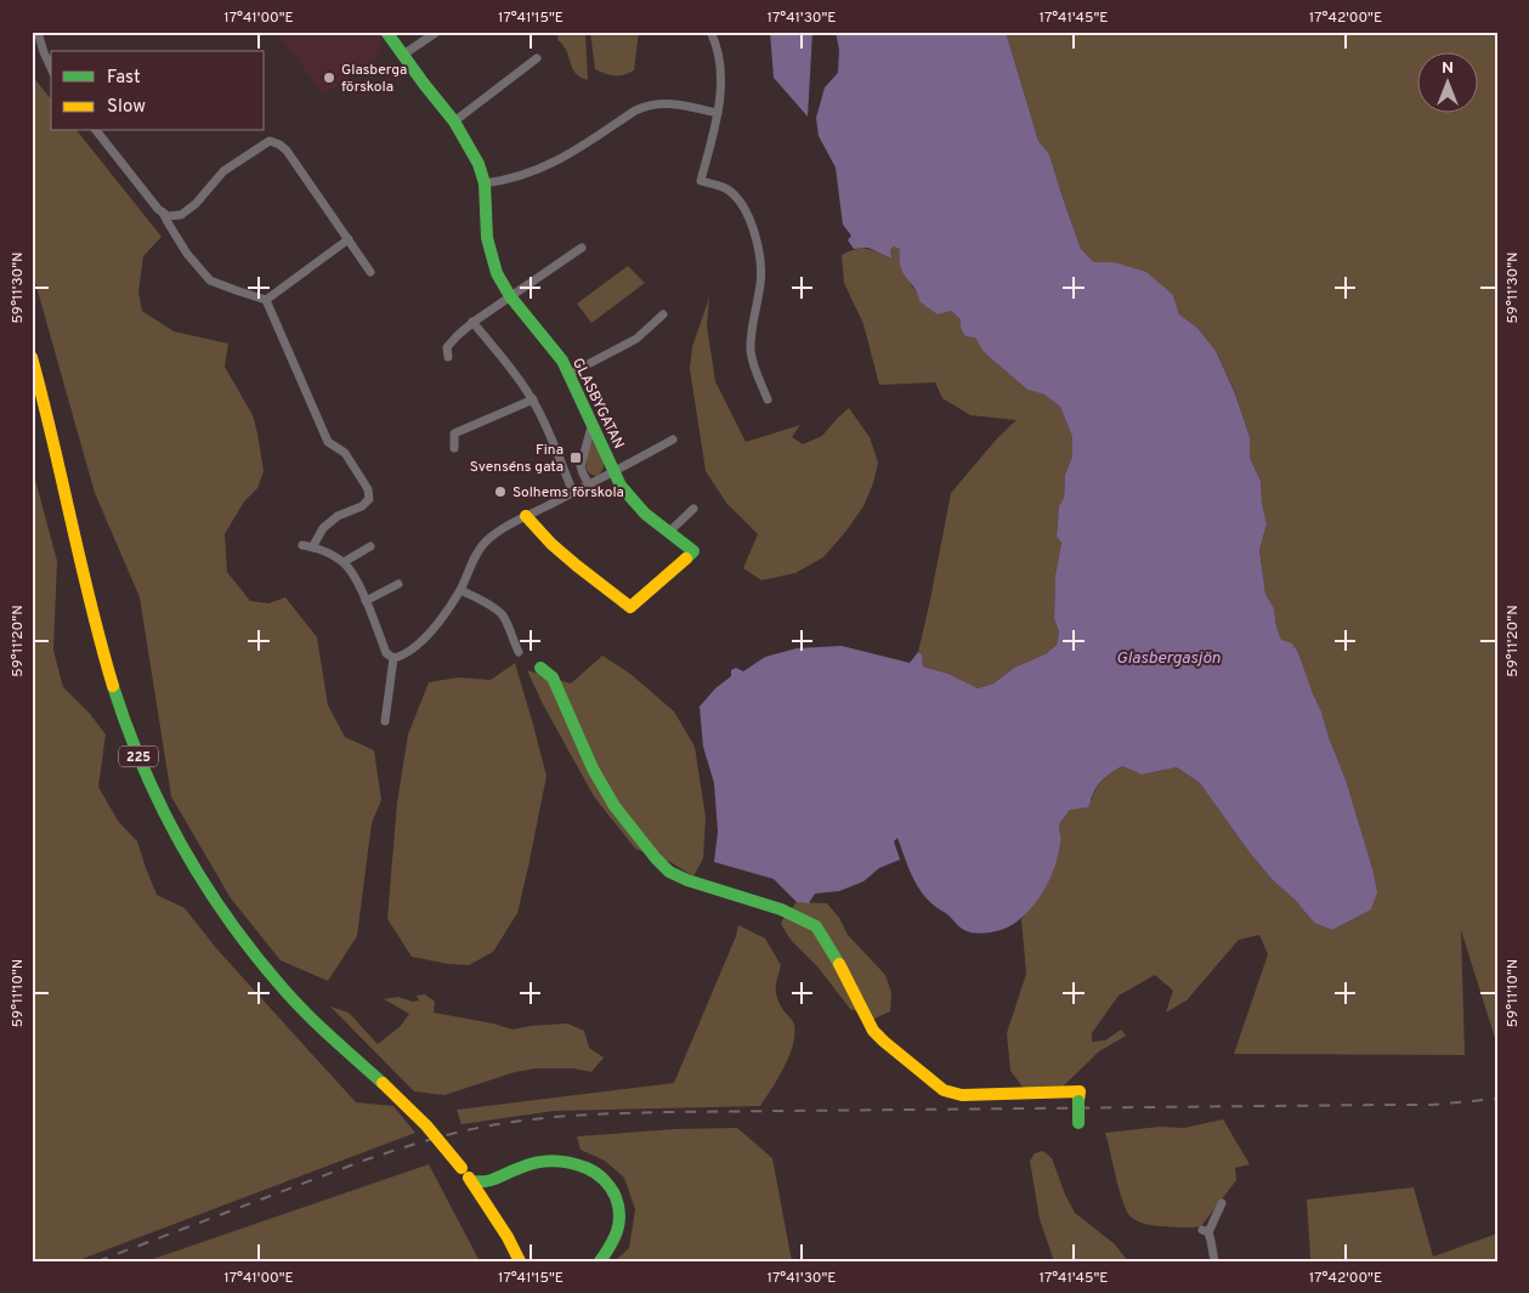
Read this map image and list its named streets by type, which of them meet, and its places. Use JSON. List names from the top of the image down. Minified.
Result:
{"streets":{"street":["GLASBYGATAN","225"]},"water":["Glasbergasjön"],"places":{"other":["Glasberga förskola","Solhems förskola"],"transit":["Fina Svenséns gata"]},"legend":["Fast","Slow"],"north":"top","coordinates":["17°41'00\"E","17°41'15\"E","17°41'30\"E","17°41'45\"E","17°42'00\"E","59°11'30\"N","59°11'20\"N","59°11'10\"N"]}
